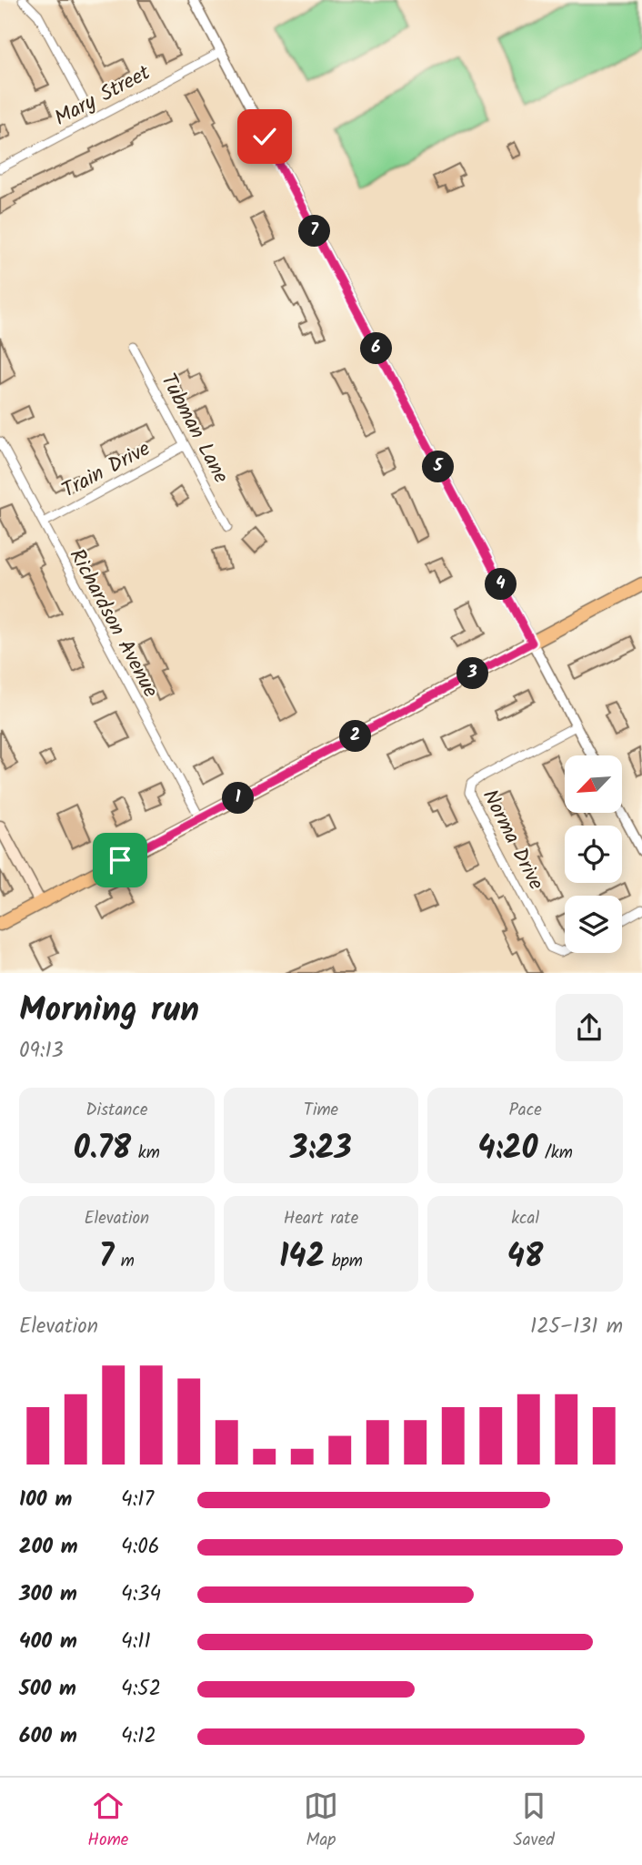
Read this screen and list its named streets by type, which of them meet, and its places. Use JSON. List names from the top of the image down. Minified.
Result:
{"streets":{"street":["Mary Street","Tubman Lane","Train Drive","Richardson Avenue","Norma Drive"]},"crossings":[["Tubman Lane","Train Drive"],["Train Drive","Richardson Avenue"]],"north":"bottom left","page":{"pins":["7","6","5","4","3","2","1"],"heading":["Morning run","09:13"],"stats":[["Distance","0.78 km"],["Time","3:23"],["Pace","4:20 /km"],["Elevation","7 m"],["Heart rate","142 bpm"],["kcal","48"]],"chart":["Elevation","125–131 m"],"list":[{"name":"100 m","note":"4:17"},{"name":"200 m","note":"4:06"},{"name":"300 m","note":"4:34"},{"name":"400 m","note":"4:11"},{"name":"500 m","note":"4:52"},{"name":"600 m","note":"4:12"}],"tabs":["Home","Map","Saved"]}}
